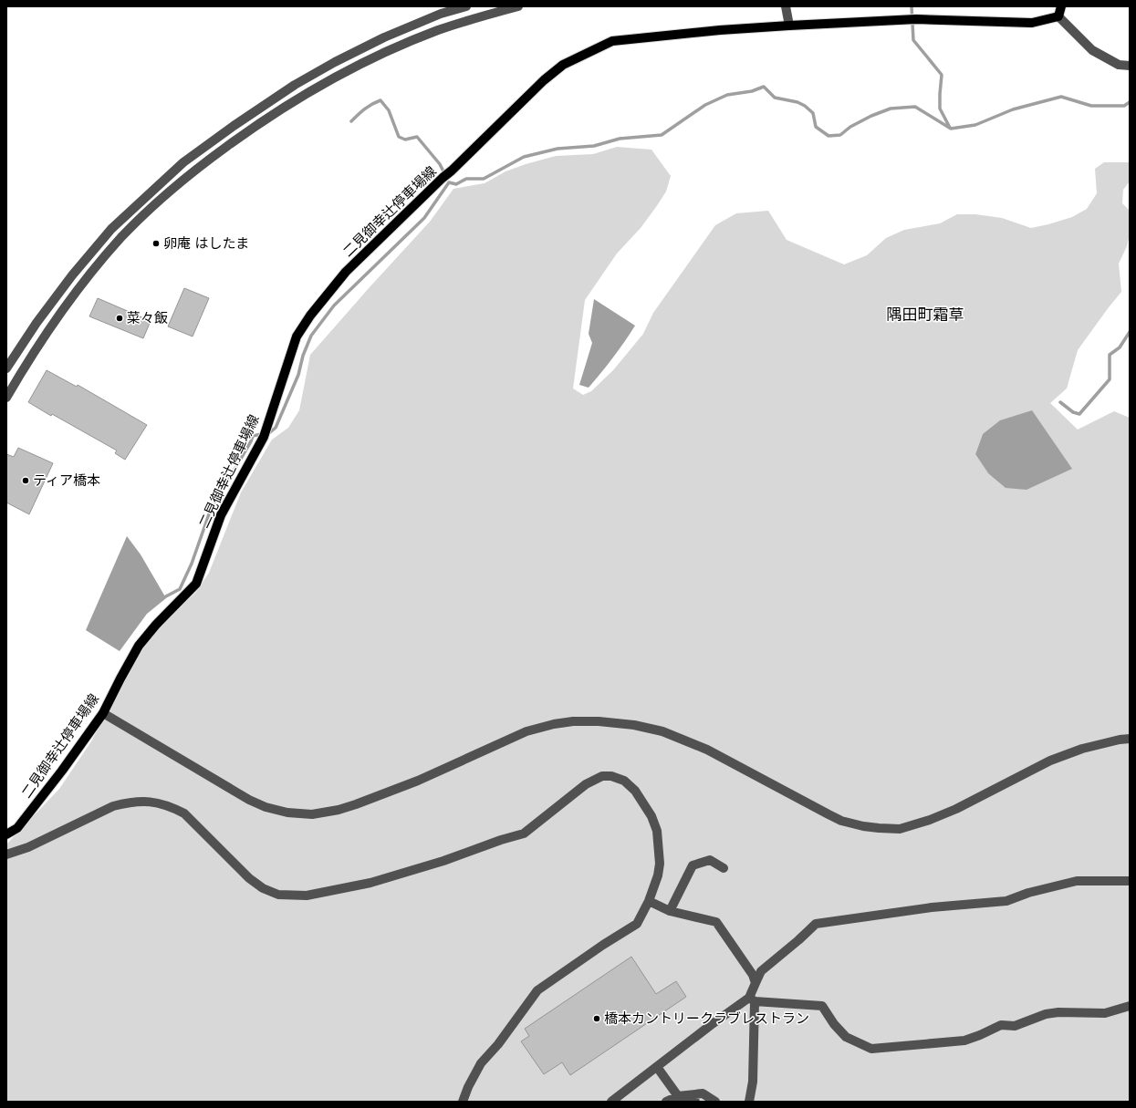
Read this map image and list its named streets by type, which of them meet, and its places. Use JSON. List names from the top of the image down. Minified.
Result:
{"streets":{"main road":["二見御幸辻停車場線"]},"districts":["隅田町霜草"],"places":["卵庵 はしたま","菜々飯","ティア橋本","橋本カントリークラブレストラン"]}
